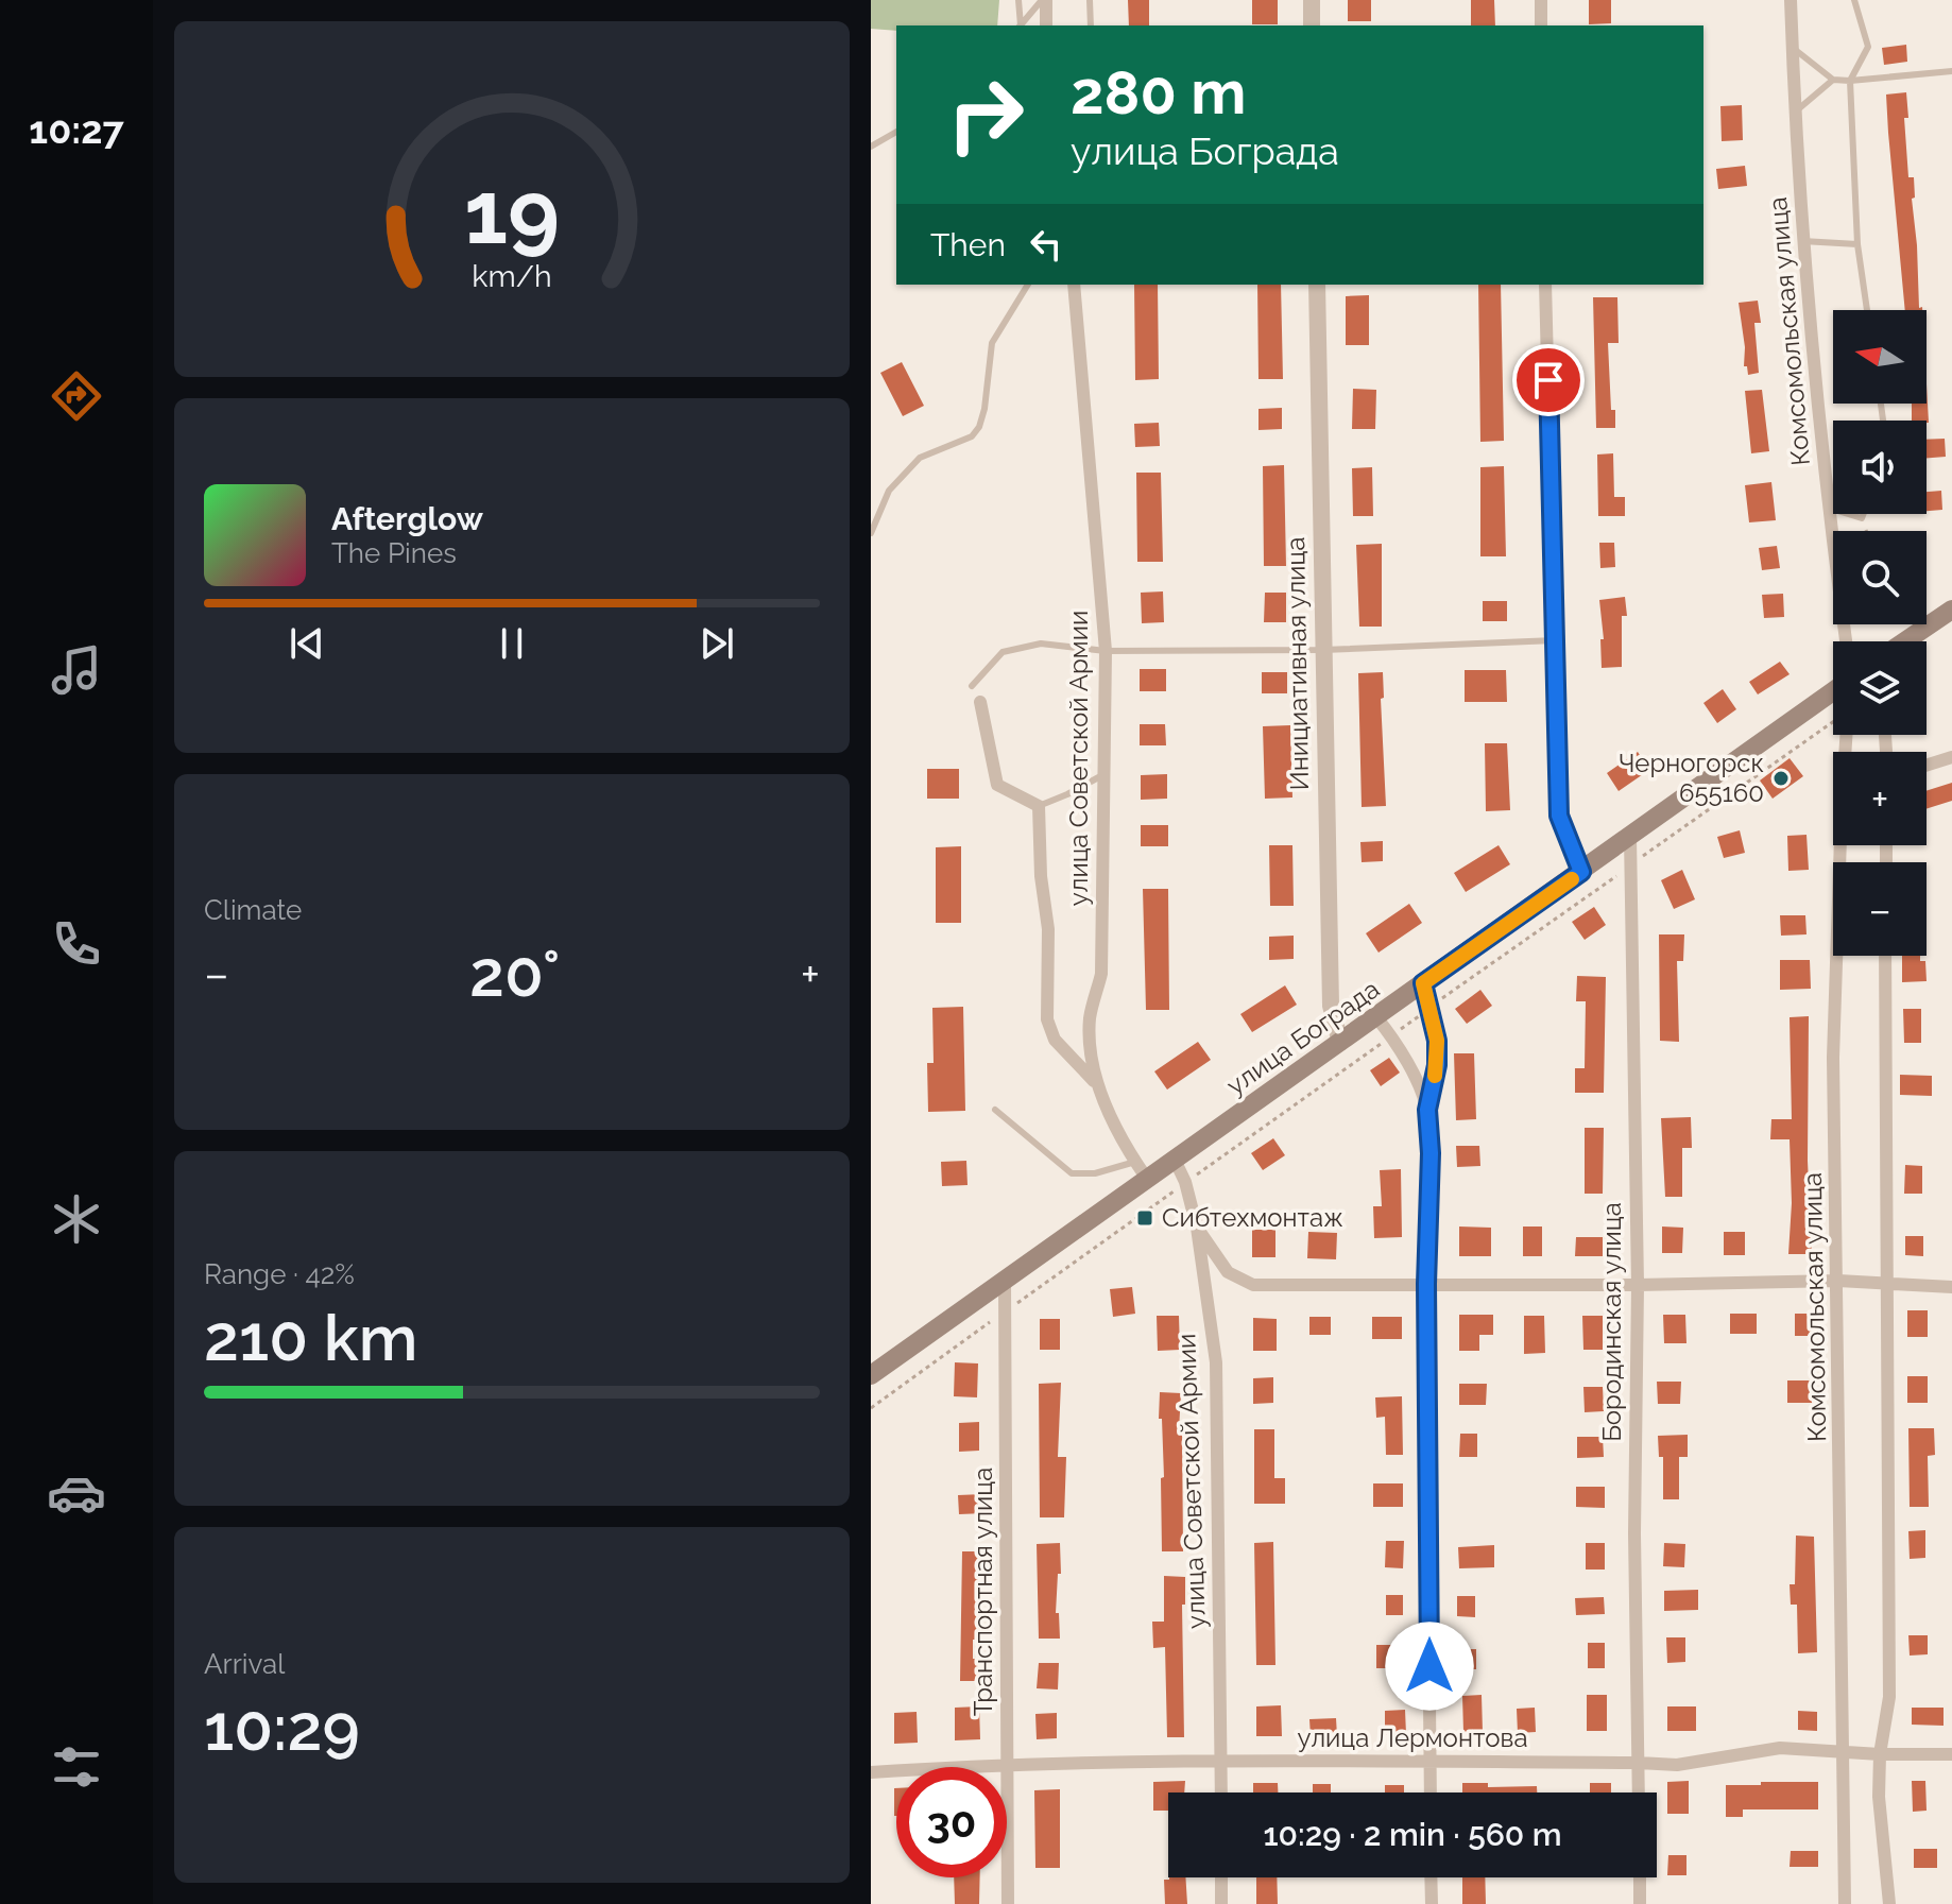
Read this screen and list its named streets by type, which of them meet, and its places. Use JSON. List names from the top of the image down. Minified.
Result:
{"streets":{"main road":["улица Бограда"],"street":["Комсомольская улица","Инициативная улица","улица Советской Армии","Бородинская улица","Транспортная улица","улица Лермонтова"]},"crossings":[["Комсомольская улица","улица Лермонтова"],["Инициативная улица","улица Бограда"],["улица Советской Армии","улица Бограда"],["улица Советской Армии","улица Лермонтова"],["улица Бограда","Бородинская улица"],["улица Бограда","Транспортная улица"],["Бородинская улица","улица Лермонтова"],["Транспортная улица","улица Лермонтова"]],"places":{"other":["Черногорск 655160"],"transit":["Сибтехмонтаж"]},"north":"left","page":{"tabs":"10:27","turn":["280 m","улица Бограда"],"then":"Then","map_buttons":["+","−"],"song":["Afterglow","The Pines"],"tile":["Climate",["Range · 42%","210 km"],["Arrival","10:29"]],"heat":["−","20°","+"],"limit":"30","trip":"10:29 · 2 min · 560 m","gauge":["19","km/h"]}}
